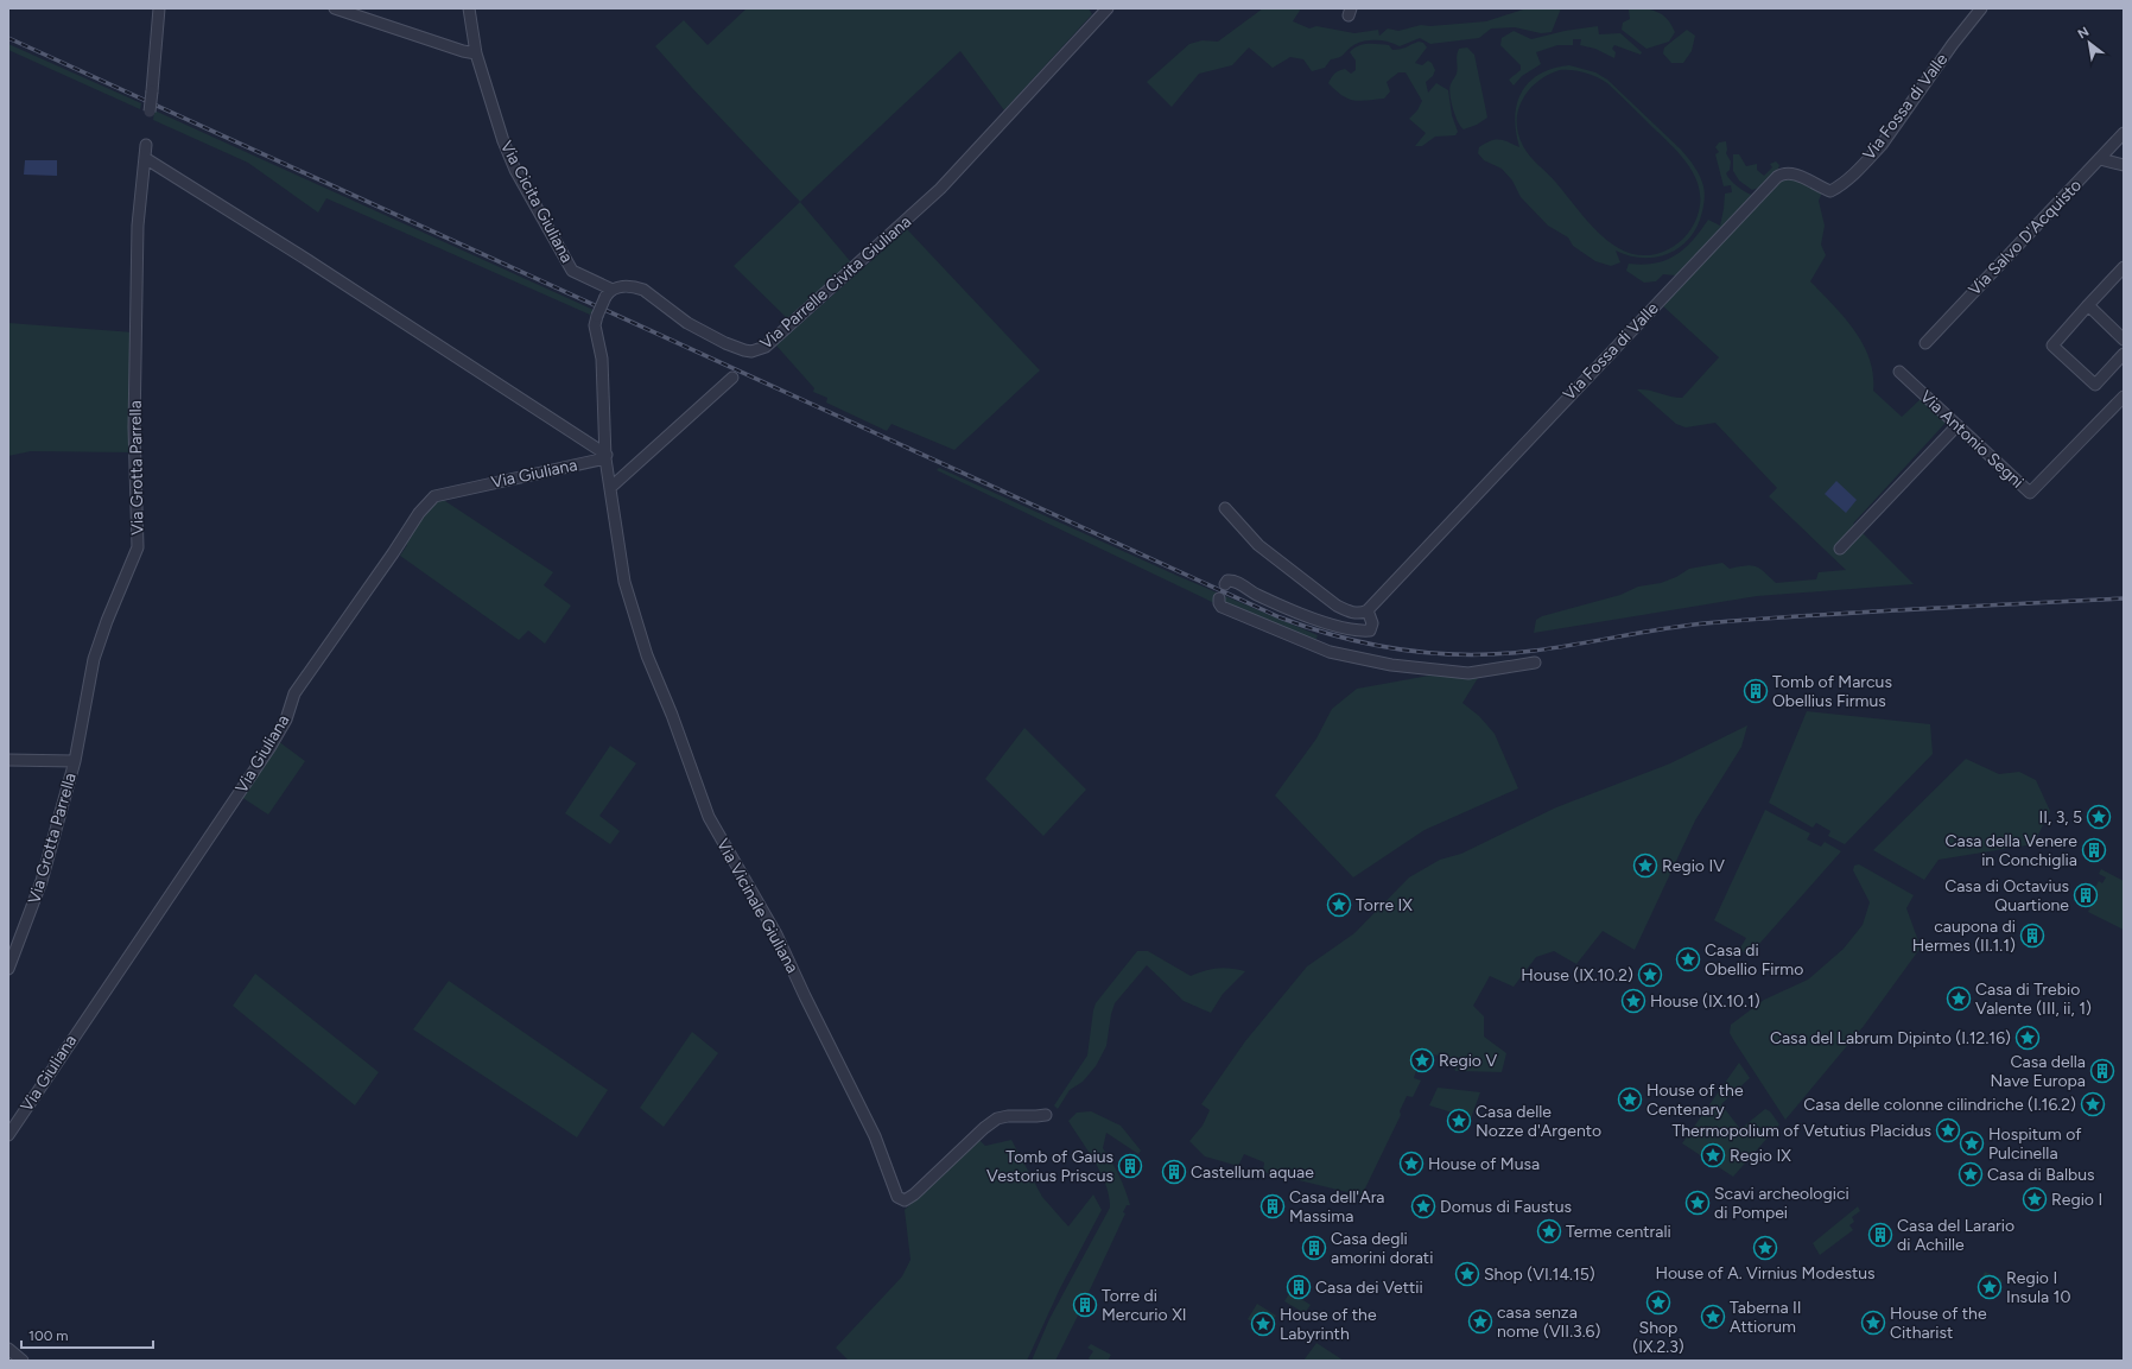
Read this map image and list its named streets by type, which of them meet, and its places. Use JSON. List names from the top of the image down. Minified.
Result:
{"streets":{"street":["Via Fossa di Valle","Via Cicita Giuliana","Via Salvo D'Acquisto","Via Parrelle Civita Giuliana","Via Antonio Segni","Via Grotta Parrella","Via Giuliana","Via Vicinale Giuliana"]},"crossings":[["Via Cicita Giuliana","Via Parrelle Civita Giuliana"],["Via Giuliana","Via Vicinale Giuliana"]],"places":{"building":["Tomb of Marcus Obellius Firmus","Casa della Venere in Conchiglia","Casa di Octavius Quartione","caupona di Hermes (II.1.1)","Casa della Nave Europa","Tomb of Gaius Vestorius Priscus","Castellum aquae","Casa dell'Ara Massima","Casa del Larario di Achille","Casa degli amorini dorati","Casa dei Vettii","Torre di Mercurio XI"],"place":["II, 3, 5","Regio IV","Torre IX","Casa di Obellio Firmo","House (IX.10.2)","Casa di Trebio Valente (III, ii, 1)","House (IX.10.1)","Casa del Labrum Dipinto (I.12.16)","Regio V","House of the Centenary","Casa delle colonne cilindriche (I.16.2)","Casa delle Nozze d'Argento","Thermopolium of Vetutius Placidus","Hospitum of Pulcinella","Regio IX","House of Musa","Casa di Balbus","Regio I","Scavi archeologici di Pompei","Domus di Faustus","Terme centrali","House of A. Virnius Modestus","Shop (VI.14.15)","Regio I Insula 10","Shop (IX.2.3)","Taberna II Attiorum","casa senza nome (VII.3.6)","House of the Citharist","House of the Labyrinth"]},"scale_bar":"100 m","north":"top left"}
